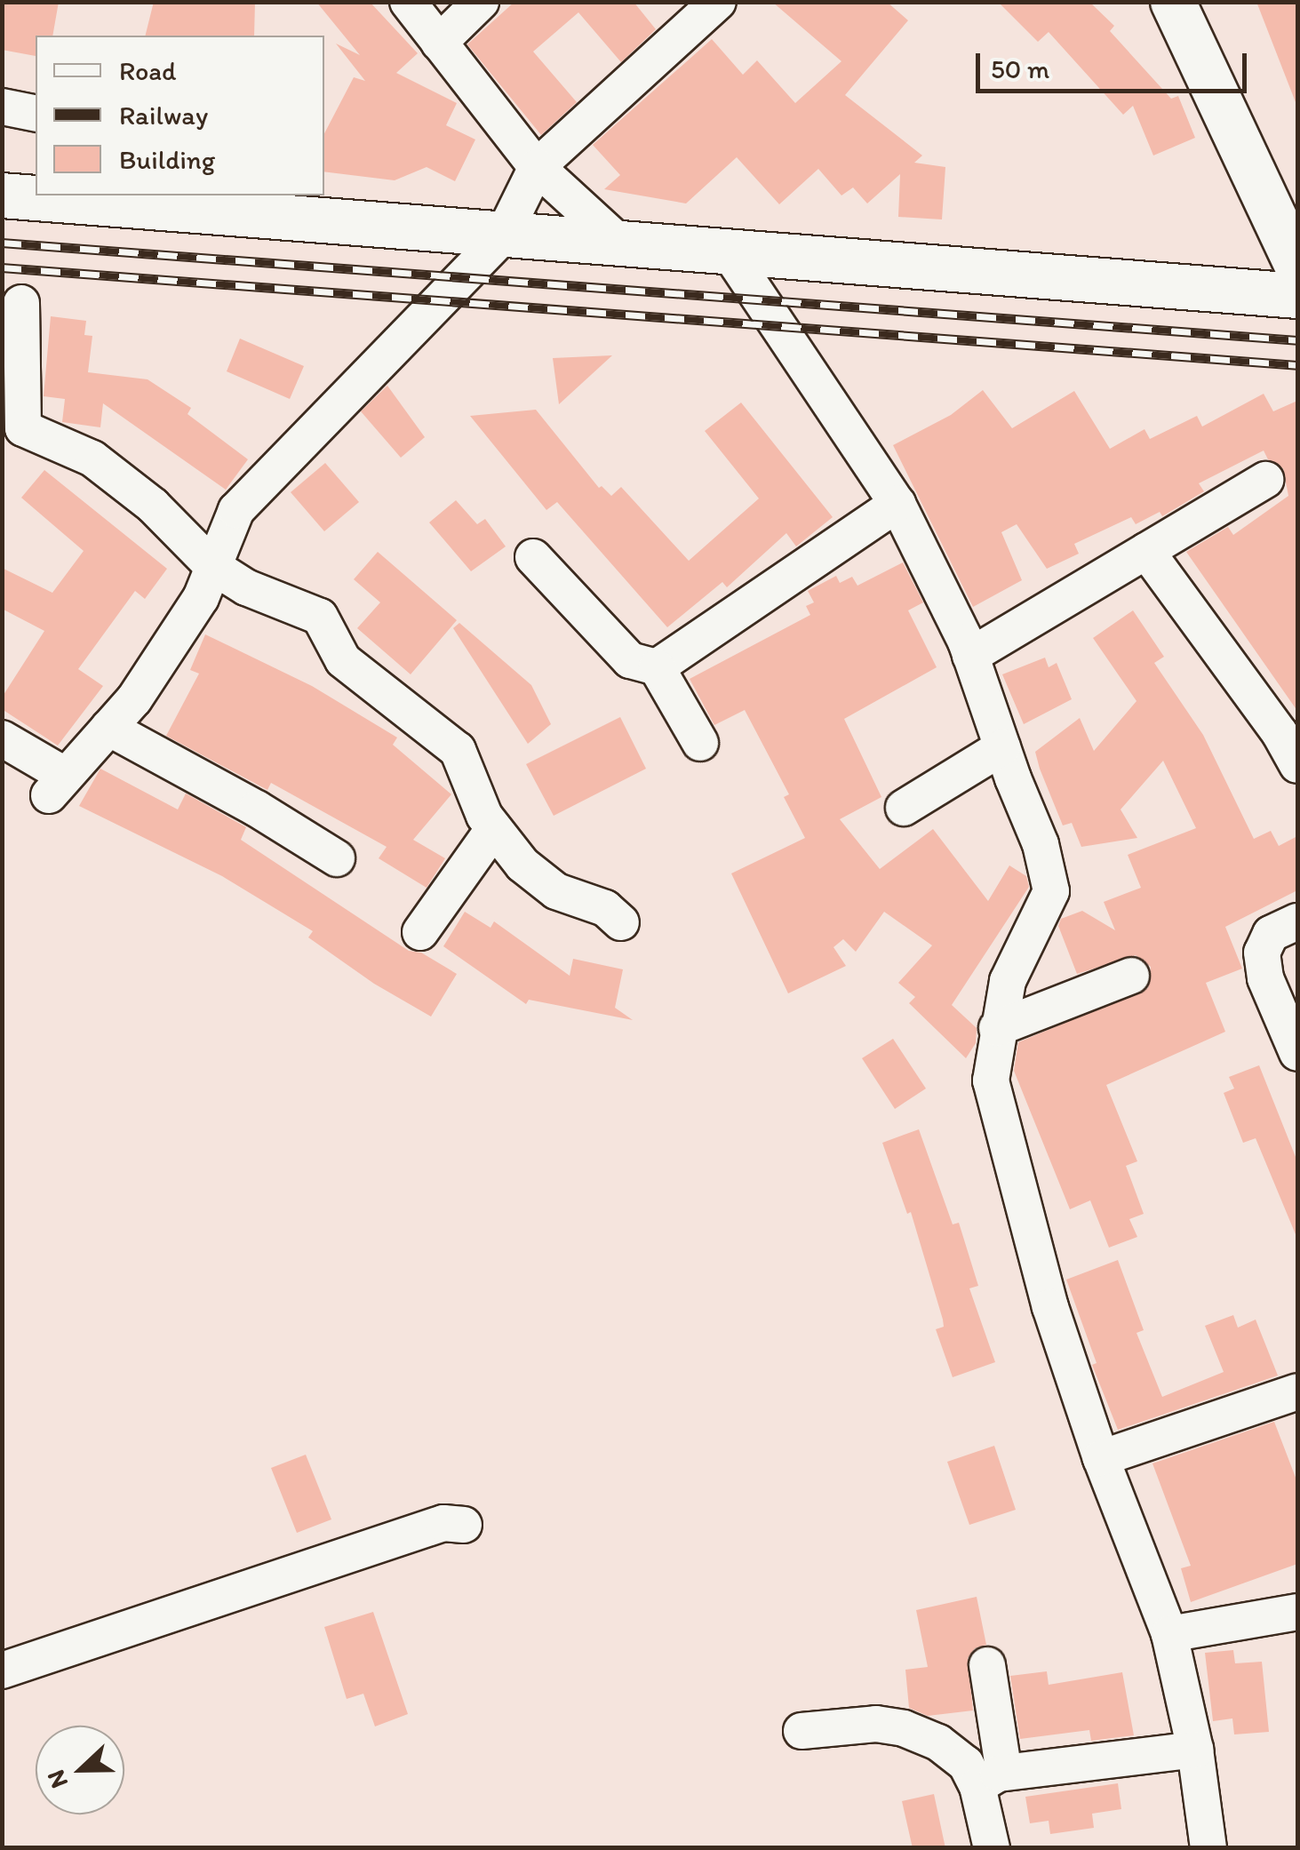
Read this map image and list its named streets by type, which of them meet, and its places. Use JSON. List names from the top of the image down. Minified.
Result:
{"legend":["Road","Railway","Building"],"scale_bar":"50 m","north":"left"}
